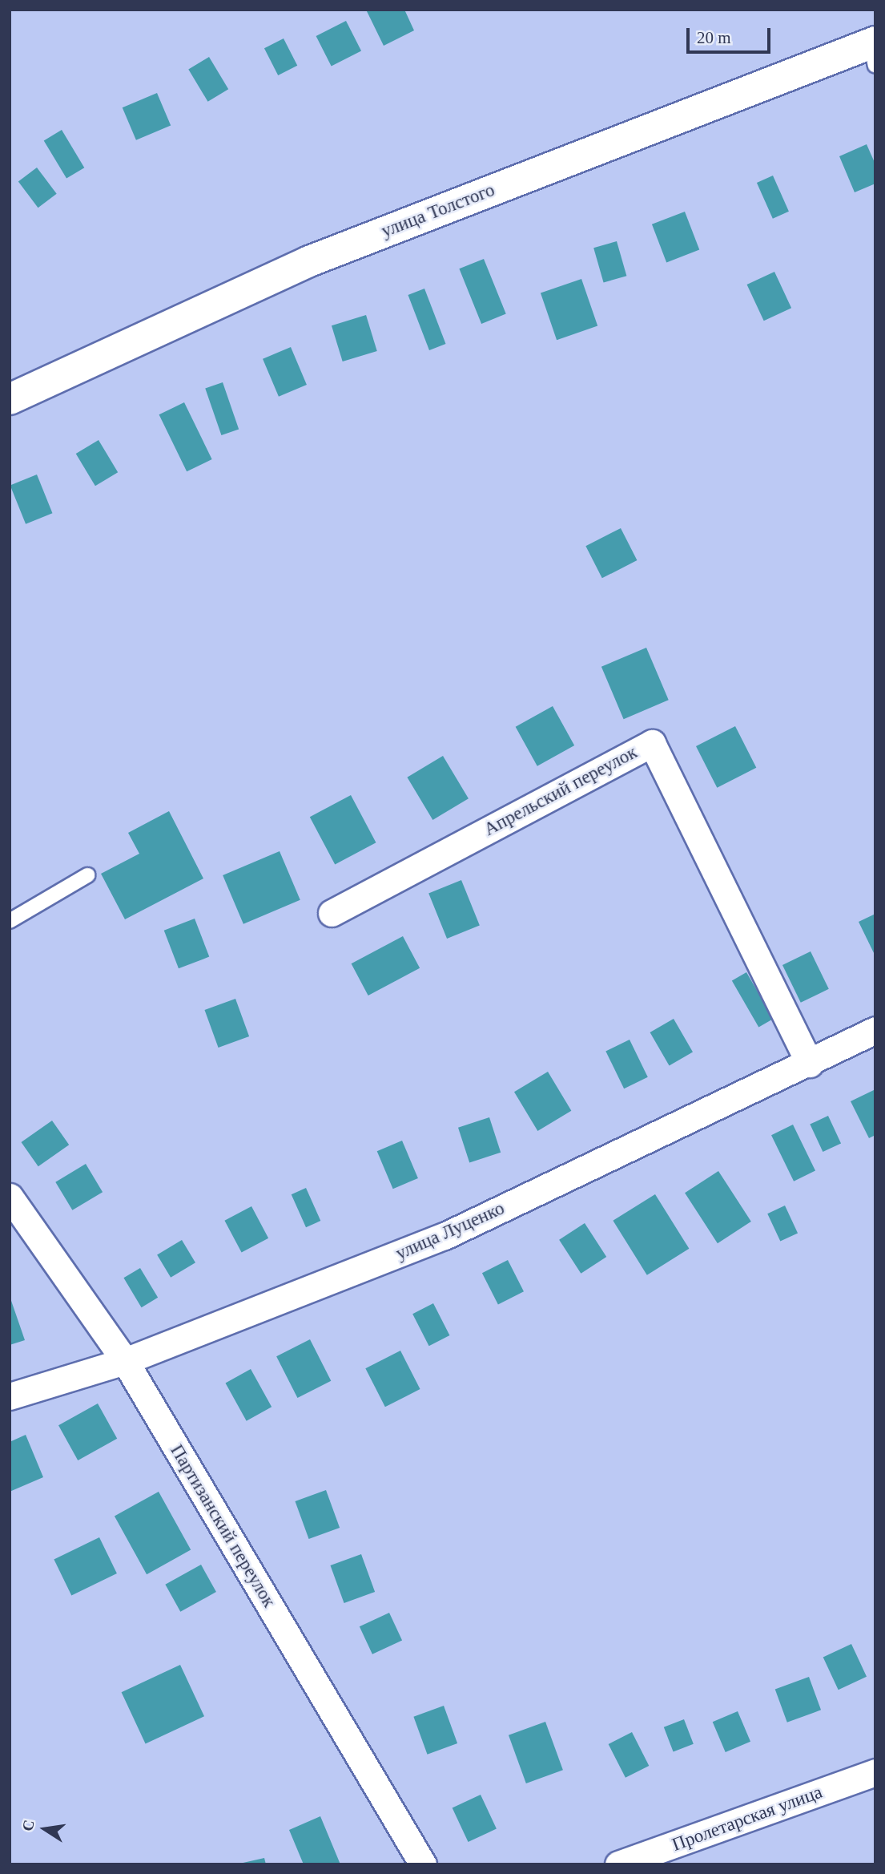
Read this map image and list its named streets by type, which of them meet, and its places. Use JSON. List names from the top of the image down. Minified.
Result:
{"streets":{"main road":["улица Толстого"],"street":["Апрельский переулок","улица Луценко","Партизанский переулок","Пролетарская улица"]},"crossings":[["Апрельский переулок","улица Луценко"],["улица Луценко","Партизанский переулок"]],"scale_bar":"20 m","north":"left"}
